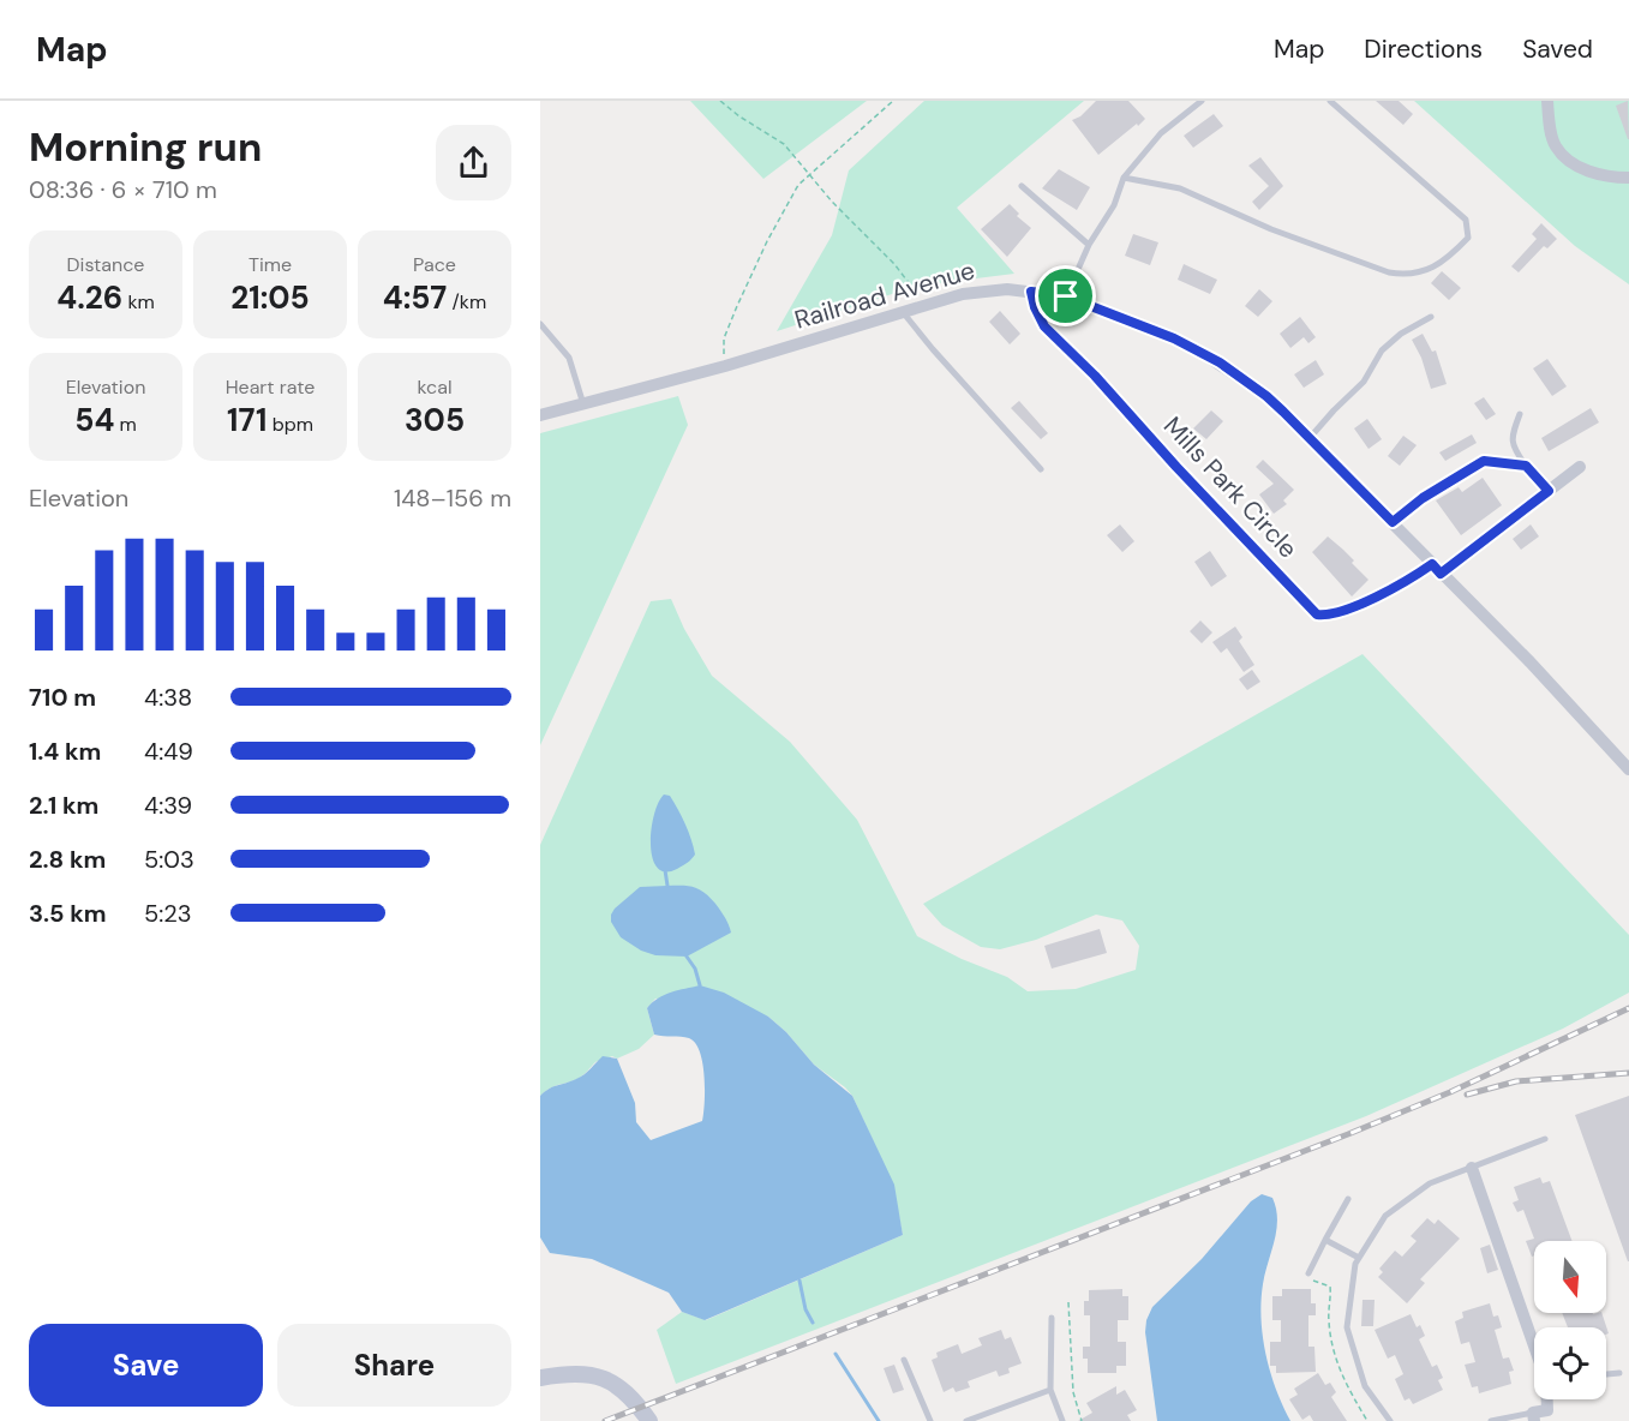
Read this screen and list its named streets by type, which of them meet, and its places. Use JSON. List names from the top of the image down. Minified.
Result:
{"streets":{"street":["Railroad Avenue","Mills Park Circle"]},"crossings":[["Railroad Avenue","Mills Park Circle"]],"north":"bottom","page":{"header":"Map","nav":["Map","Directions","Saved"],"heading":["Morning run","08:36 · 6 × 710 m"],"stats":[["Distance","4.26 km"],["Time","21:05"],["Pace","4:57 /km"],["Elevation","54 m"],["Heart rate","171 bpm"],["kcal","305"]],"chart":["Elevation","148–156 m"],"list":[{"name":"710 m","note":"4:38"},{"name":"1.4 km","note":"4:49"},{"name":"2.1 km","note":"4:39"},{"name":"2.8 km","note":"5:03"},{"name":"3.5 km","note":"5:23"}],"buttons":["Save","Share"]}}
